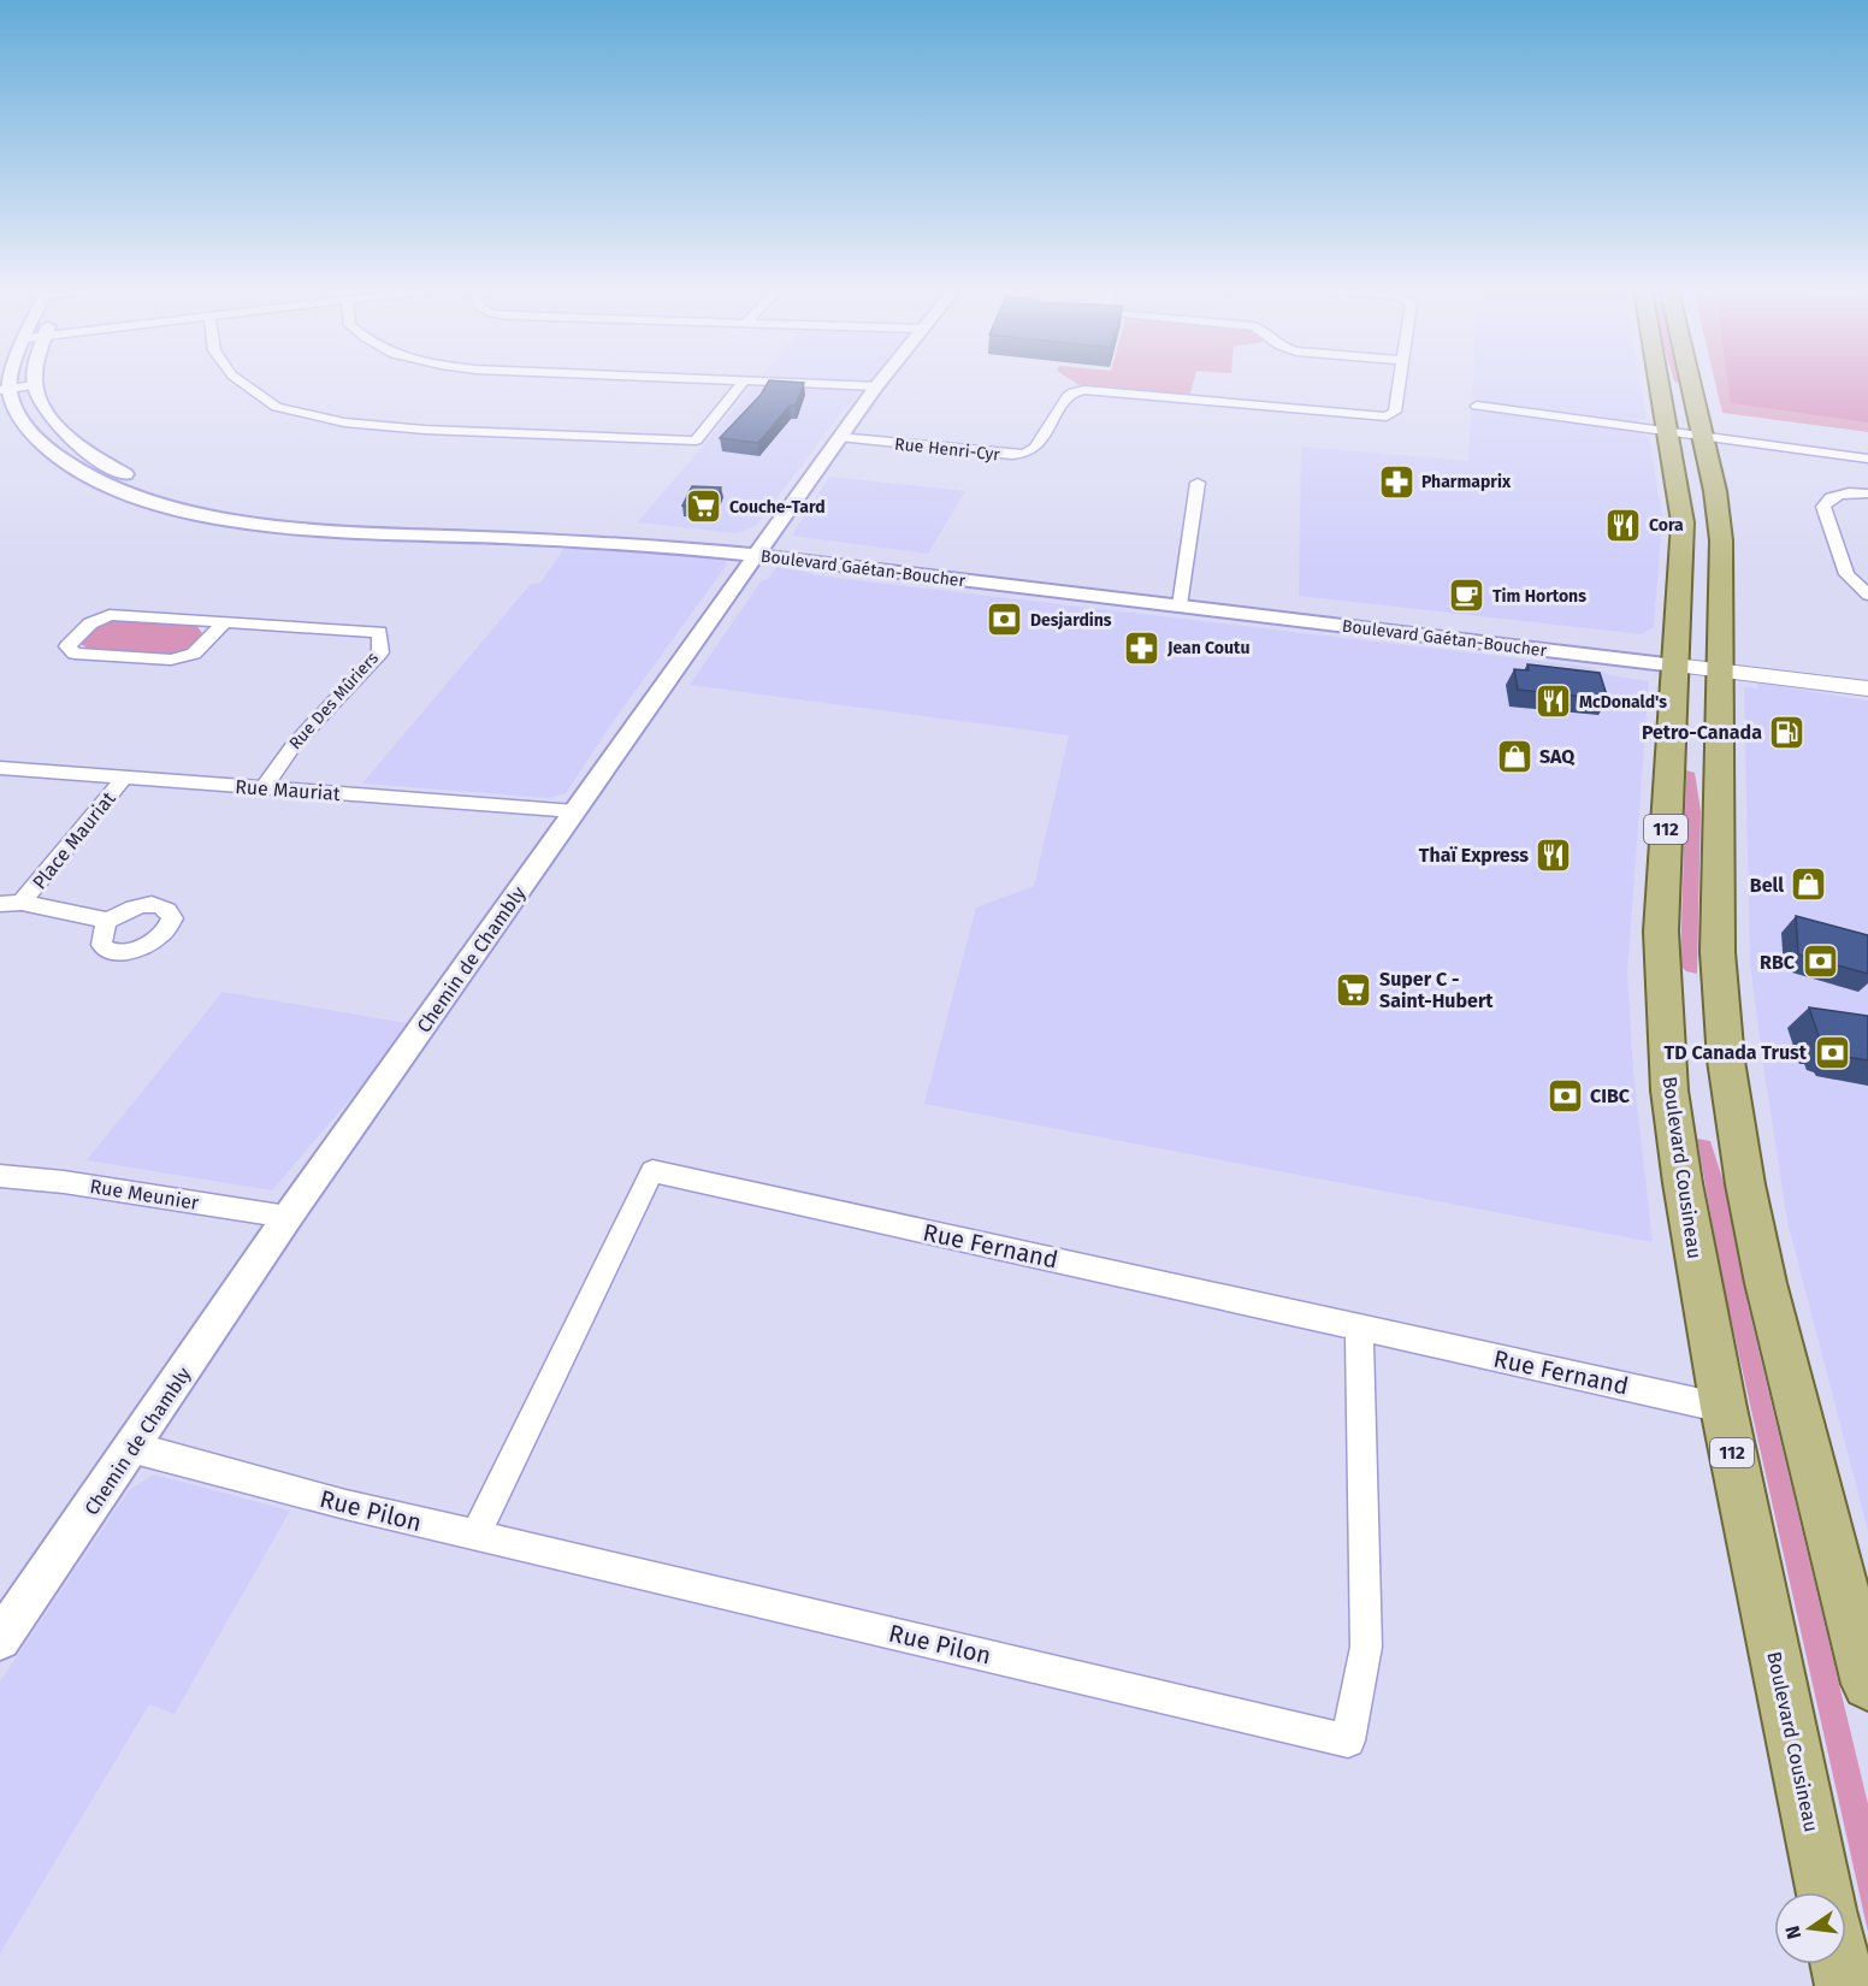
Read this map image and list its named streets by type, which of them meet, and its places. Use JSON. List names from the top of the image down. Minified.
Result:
{"streets":{"main road":["Boulevard Gaétan-Boucher","112","Boulevard Cousineau"],"street":["Rue Henri-Cyr","Rue Des Mûriers","Rue Mauriat","Place Mauriat","Chemin de Chambly","Rue Meunier","Rue Fernand","Rue Pilon"]},"crossings":[["Rue Henri-Cyr","Chemin de Chambly"],["Boulevard Gaétan-Boucher","Chemin de Chambly"],["Boulevard Gaétan-Boucher","Boulevard Cousineau"],["Rue Des Mûriers","Rue Mauriat"],["Rue Mauriat","Place Mauriat"],["Rue Mauriat","Chemin de Chambly"],["Chemin de Chambly","Rue Meunier"],["Chemin de Chambly","Rue Pilon"],["Boulevard Cousineau","Rue Fernand"],["Rue Fernand","Rue Pilon"]],"places":{"pharmacy":["Pharmaprix","Jean Coutu"],"supermarket":["Couche-Tard","Super C - Saint-Hubert"],"restaurant":["Cora","McDonald's","Thaï Express"],"cafe":["Tim Hortons"],"bank":["Desjardins","RBC","TD Canada Trust","CIBC"],"fuel station":["Petro-Canada"],"shop":["SAQ","Bell"]},"north":"left"}
